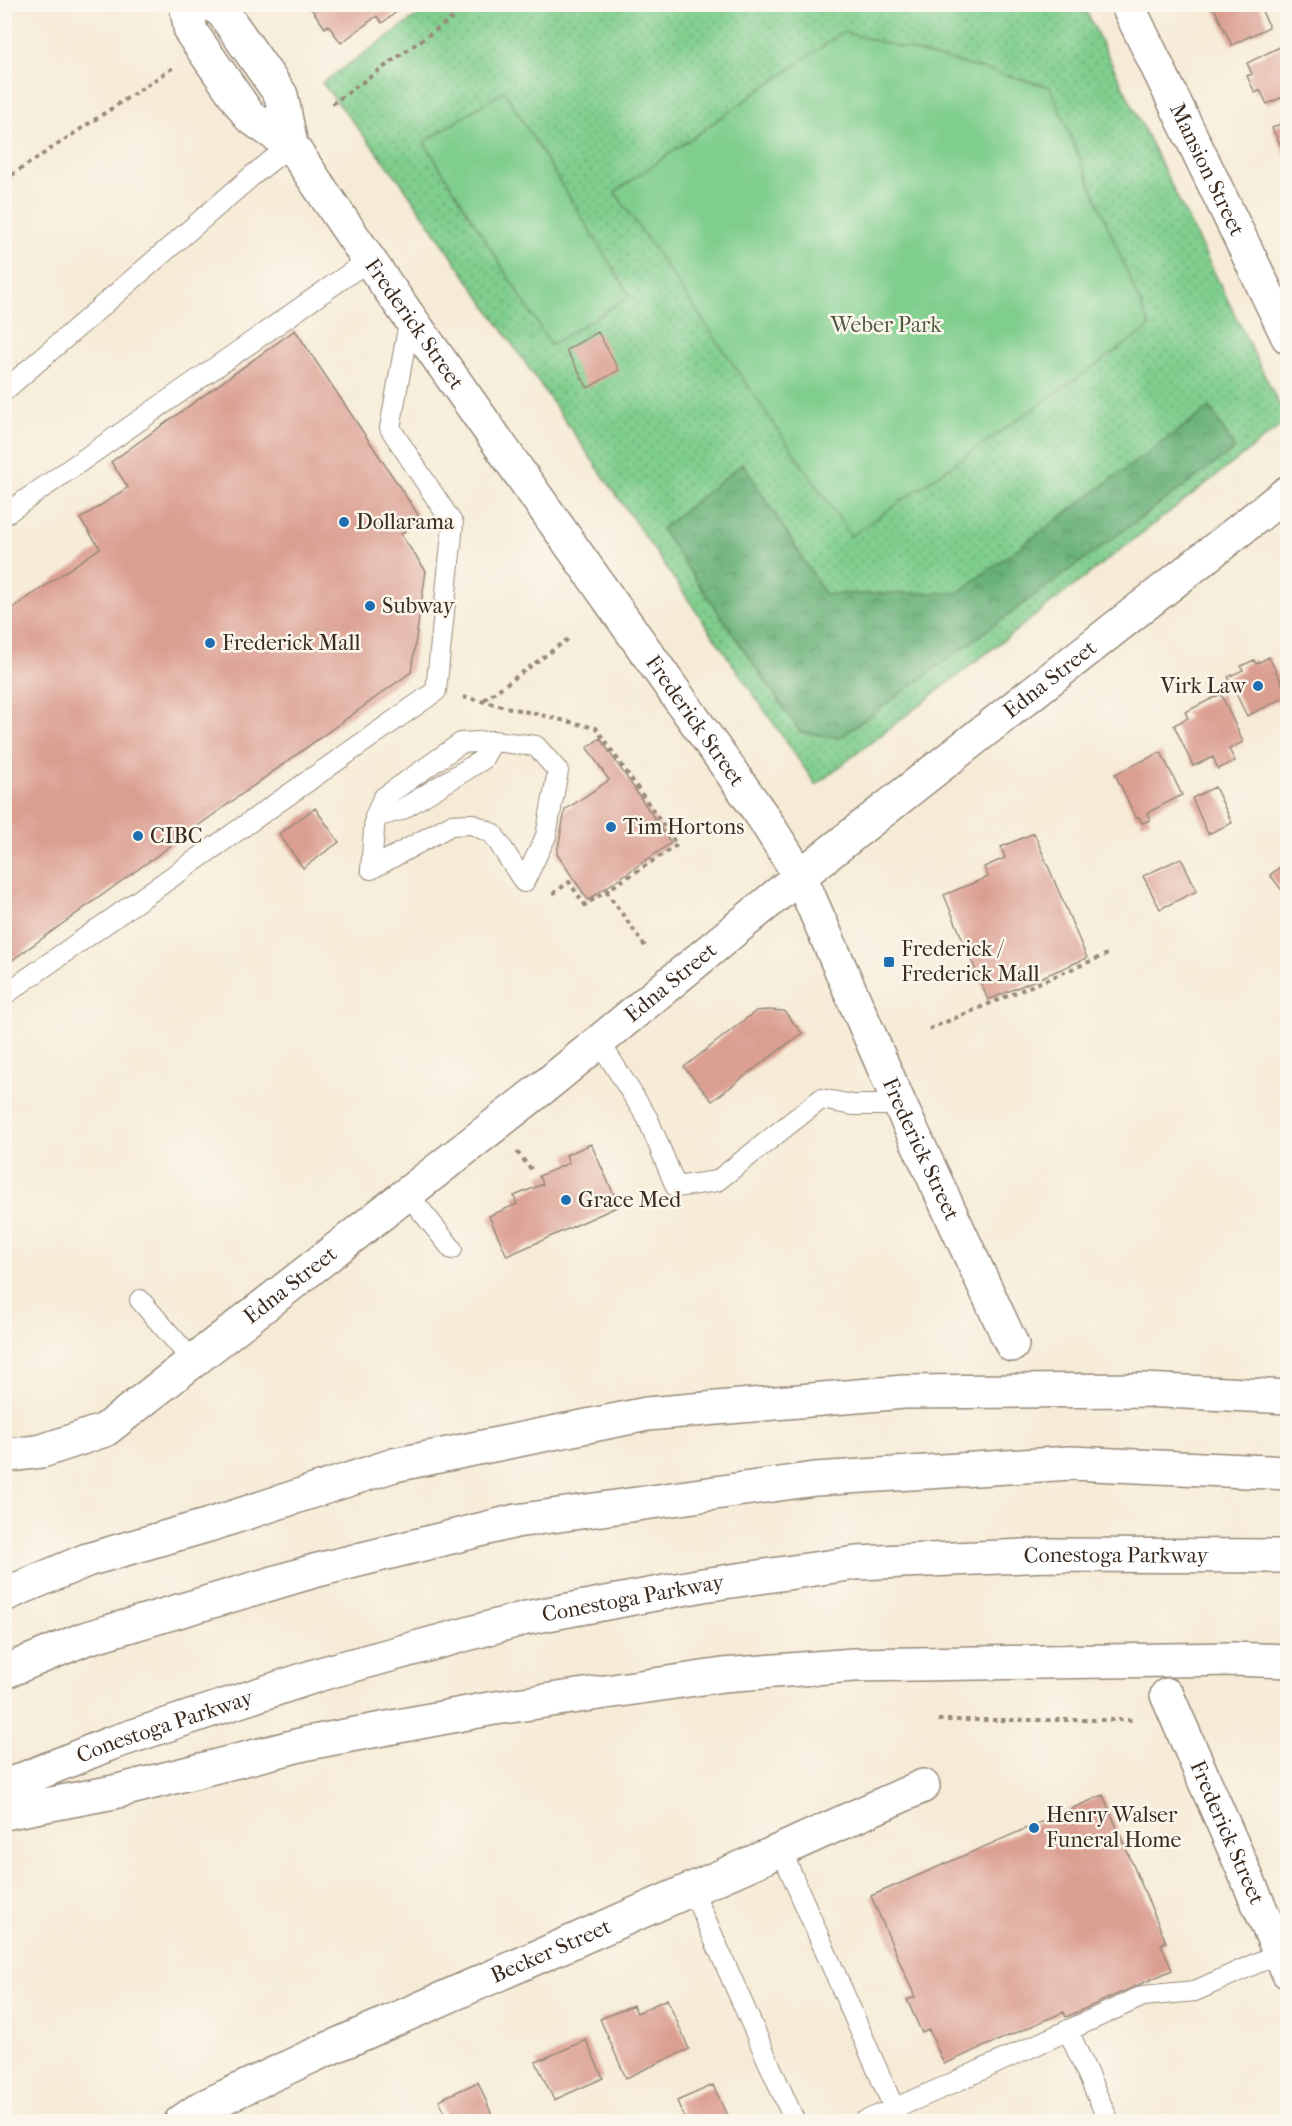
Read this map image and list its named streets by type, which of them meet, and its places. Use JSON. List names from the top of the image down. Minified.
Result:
{"streets":{"main road":["Mansion Street","Frederick Street","Edna Street","Conestoga Parkway","Becker Street"]},"crossings":[["Frederick Street","Edna Street"]],"parks":["Weber Park"],"places":{"other":["Dollarama","Subway","Frederick Mall","Virk Law","Tim Hortons","CIBC","Grace Med","Henry Walser Funeral Home"],"transit":["Frederick / Frederick Mall"]}}
